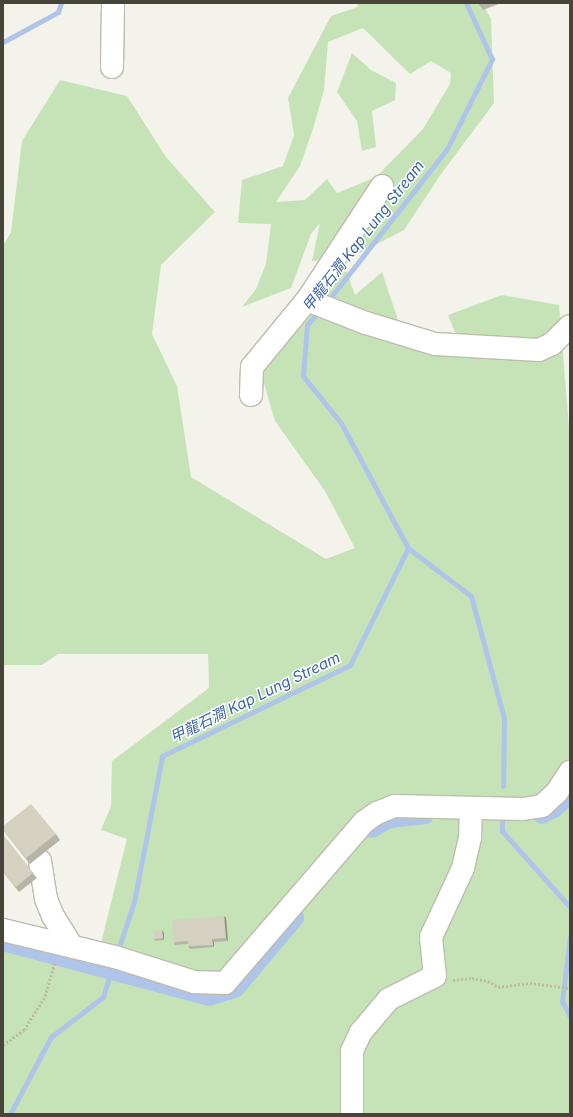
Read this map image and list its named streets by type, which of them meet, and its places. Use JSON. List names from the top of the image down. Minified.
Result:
{"water":["甲龍石澗 Kap Lung Stream"]}
